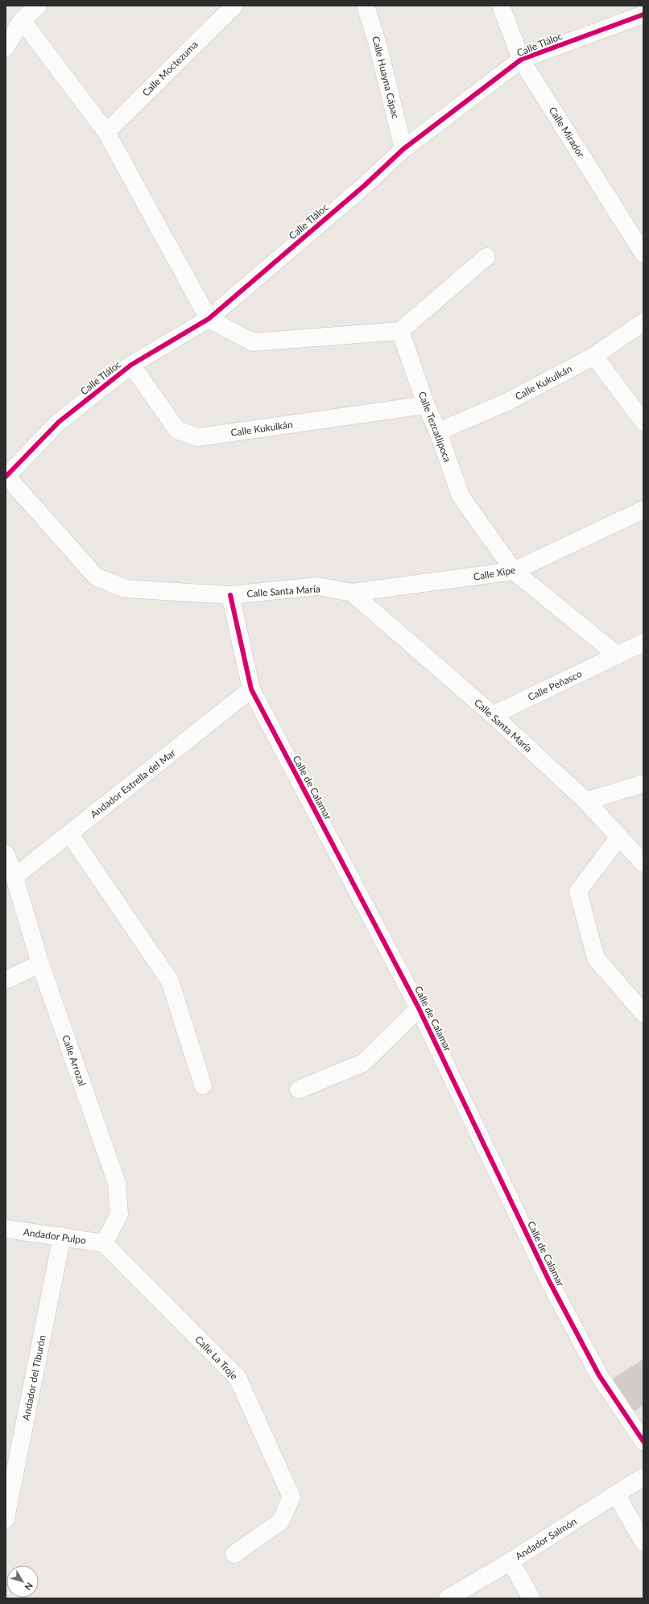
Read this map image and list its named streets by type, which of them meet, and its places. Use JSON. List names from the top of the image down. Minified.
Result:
{"streets":{"street":["Calle Tláloc","Calle Moctezuma","Calle Huayna Cápac","Calle Mirador","Calle Kukulkán","Calle Tezcatlipoca","Calle Xipe","Calle Santa María","Calle Peñasco","Andador Estrella del Mar","Calle de Calamar","Calle Arrozal","Andador Pulpo","Calle La Troje","Andador del Tiburón","Andador Salmón"]},"crossings":[["Calle Tláloc","Calle Huayna Cápac"],["Calle Tláloc","Calle Mirador"],["Calle Tláloc","Calle Kukulkán"],["Calle Tláloc","Calle Santa María"],["Calle Kukulkán","Calle Tezcatlipoca"],["Calle Tezcatlipoca","Calle Xipe"],["Calle Tezcatlipoca","Calle Peñasco"],["Calle Xipe","Calle Santa María"],["Calle Santa María","Calle Peñasco"],["Calle Santa María","Calle de Calamar"],["Andador Estrella del Mar","Calle de Calamar"],["Andador Estrella del Mar","Calle Arrozal"],["Calle Arrozal","Andador Pulpo"],["Calle Arrozal","Calle La Troje"],["Andador Pulpo","Calle La Troje"],["Andador Pulpo","Andador del Tiburón"]],"north":"bottom right"}
